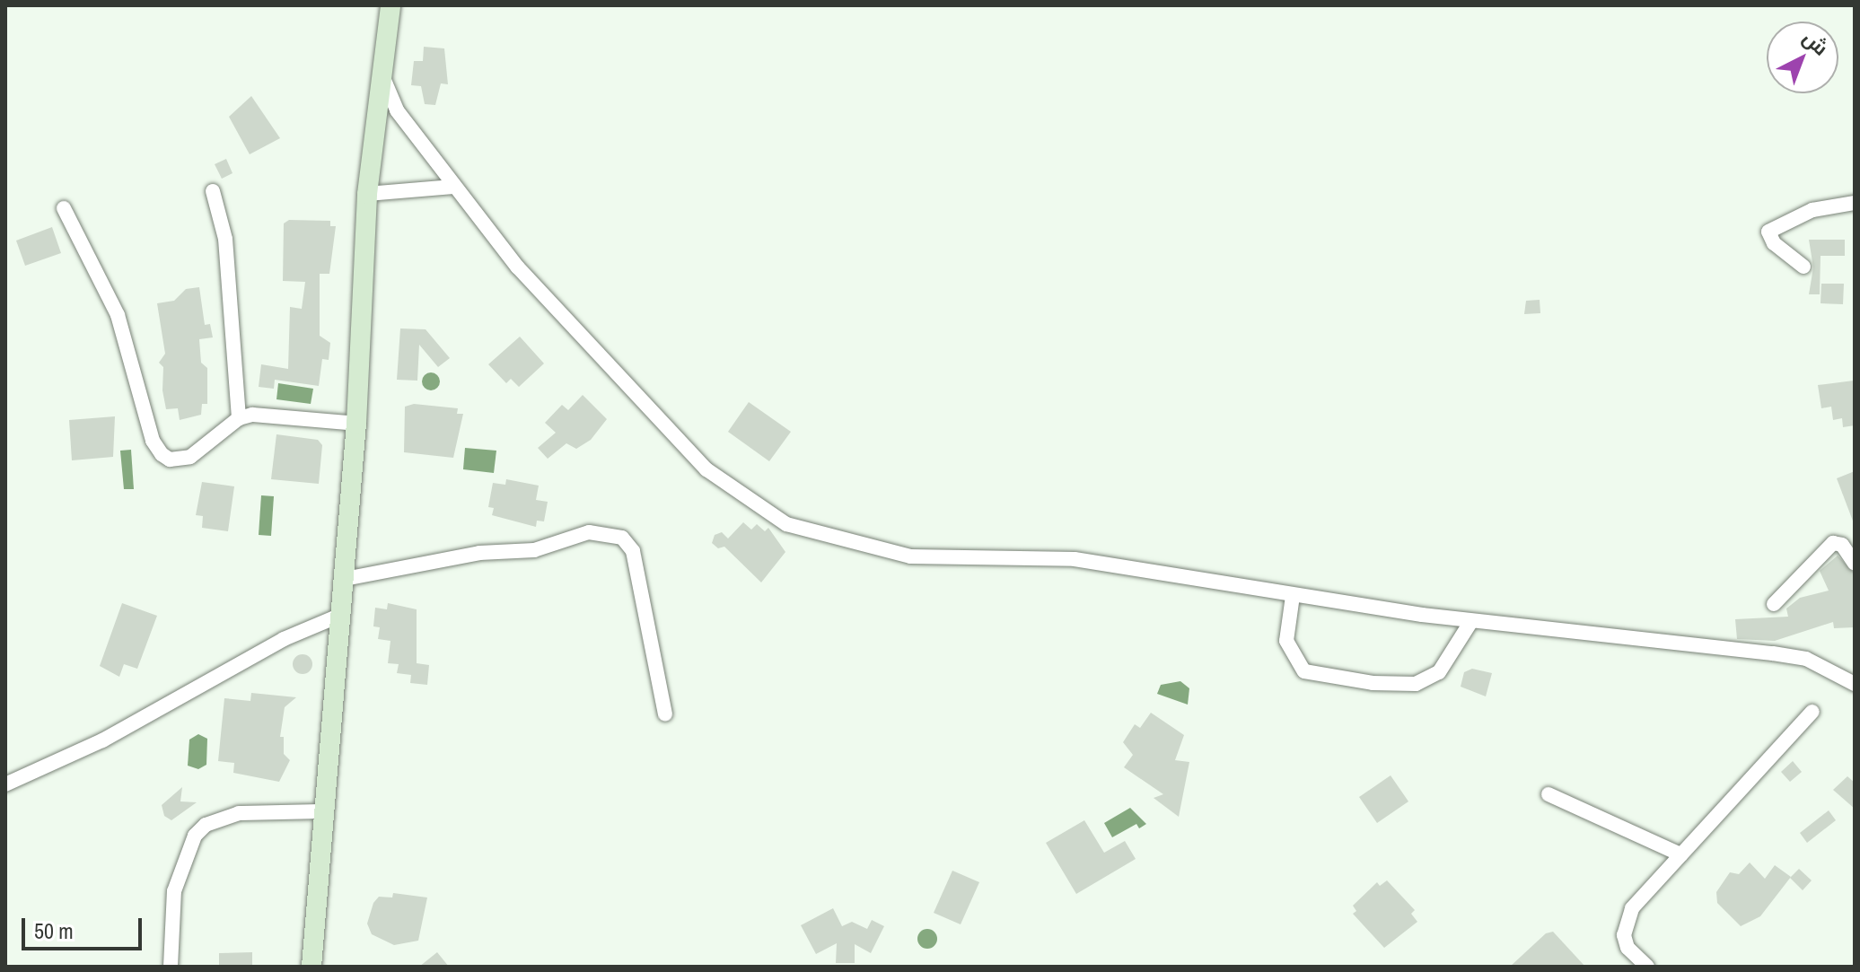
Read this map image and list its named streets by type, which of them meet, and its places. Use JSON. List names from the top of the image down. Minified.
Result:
{"scale_bar":"50 m","north":"top right"}
